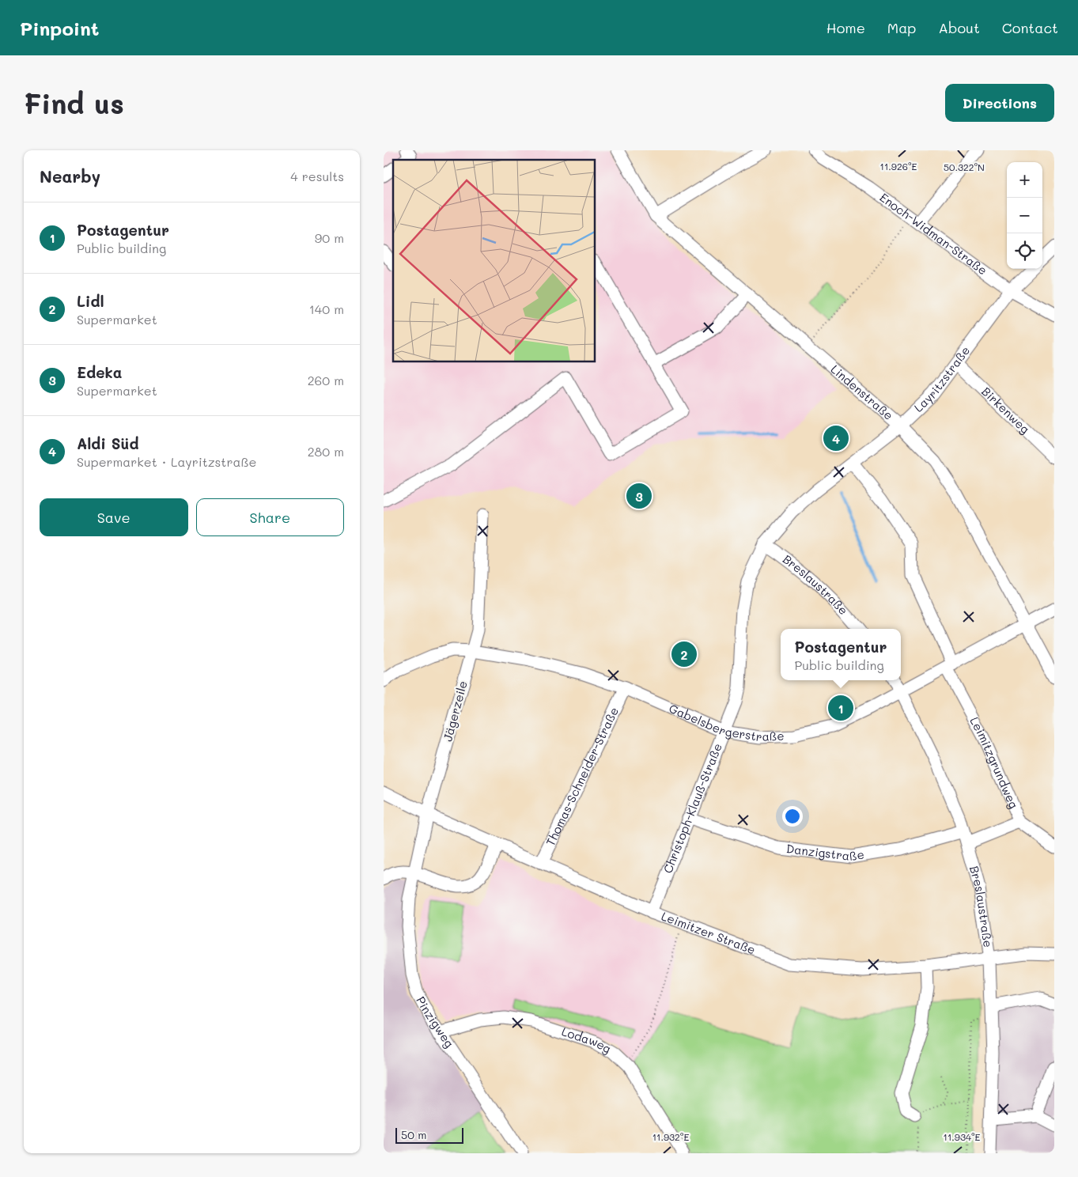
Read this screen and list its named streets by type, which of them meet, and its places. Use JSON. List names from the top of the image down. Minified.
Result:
{"streets":{"street":["Enoch-Widman-Straße","Layritzstraße","Lindenstraße","Birkenweg","Breslaustraße","Jägerzeile","Gabelsbergerstraße","Leimitzgrundweg","Thomas-Schneider-Straße","Christoph-Klauß-Straße","Danzigstraße","Leimitzer Straße","Pinzigweg","Lodaweg"]},"crossings":[["Enoch-Widman-Straße","Layritzstraße"],["Layritzstraße","Lindenstraße"],["Layritzstraße","Birkenweg"],["Layritzstraße","Breslaustraße"],["Layritzstraße","Leimitzgrundweg"],["Layritzstraße","Christoph-Klauß-Straße"],["Lindenstraße","Gabelsbergerstraße"],["Breslaustraße","Gabelsbergerstraße"],["Breslaustraße","Christoph-Klauß-Straße"],["Breslaustraße","Danzigstraße"],["Breslaustraße","Leimitzer Straße"],["Jägerzeile","Gabelsbergerstraße"],["Jägerzeile","Leimitzer Straße"],["Jägerzeile","Pinzigweg"],["Gabelsbergerstraße","Leimitzgrundweg"],["Gabelsbergerstraße","Thomas-Schneider-Straße"],["Gabelsbergerstraße","Christoph-Klauß-Straße"],["Thomas-Schneider-Straße","Leimitzer Straße"],["Christoph-Klauß-Straße","Danzigstraße"],["Christoph-Klauß-Straße","Leimitzer Straße"],["Pinzigweg","Lodaweg"]],"scale_bar":"50 m","page":{"header":"Pinpoint","nav":["Home","Map","About","Contact"],"buttons":["Directions",["Save","Share"]],"title":"Find us","heading":["Nearby","4 results"],"map_buttons":["+","−"],"list":[{"mark":"1","name":"Postagentur","note":"Public building","value":"90 m"},{"mark":"2","name":"Lidl","note":"Supermarket","value":"140 m"},{"mark":"3","name":"Edeka","note":"Supermarket","value":"260 m"},{"mark":"4","name":"Aldi Süd","note":"Supermarket · Layritzstraße","value":"280 m"}],"pins":["4","3","2","1"],"popup":["Postagentur","Public building"],"scale":"50 m"},"coordinates":["11.926°E","50.322°N","11.932°E","11.934°E"]}
